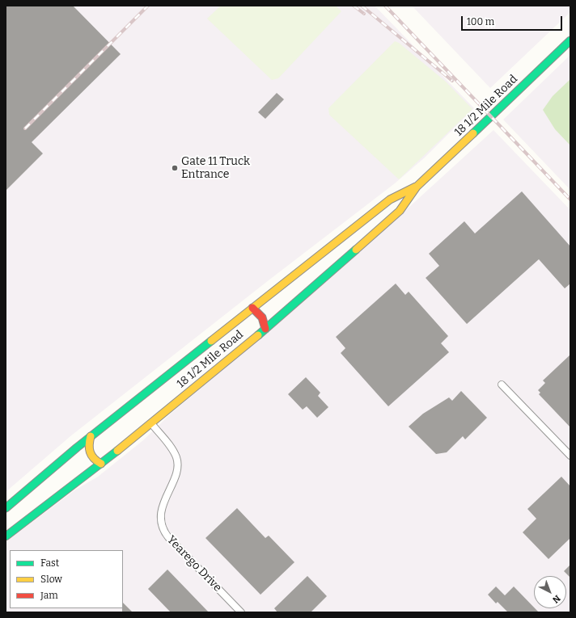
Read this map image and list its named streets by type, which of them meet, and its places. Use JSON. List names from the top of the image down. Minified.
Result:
{"streets":{"street":["18 1/2 Mile Road","Yearego Drive"]},"crossings":[["18 1/2 Mile Road","Yearego Drive"]],"places":["Gate 11 Truck Entrance"],"legend":["Fast","Slow","Jam"],"scale_bar":"100 m","north":"bottom right"}
